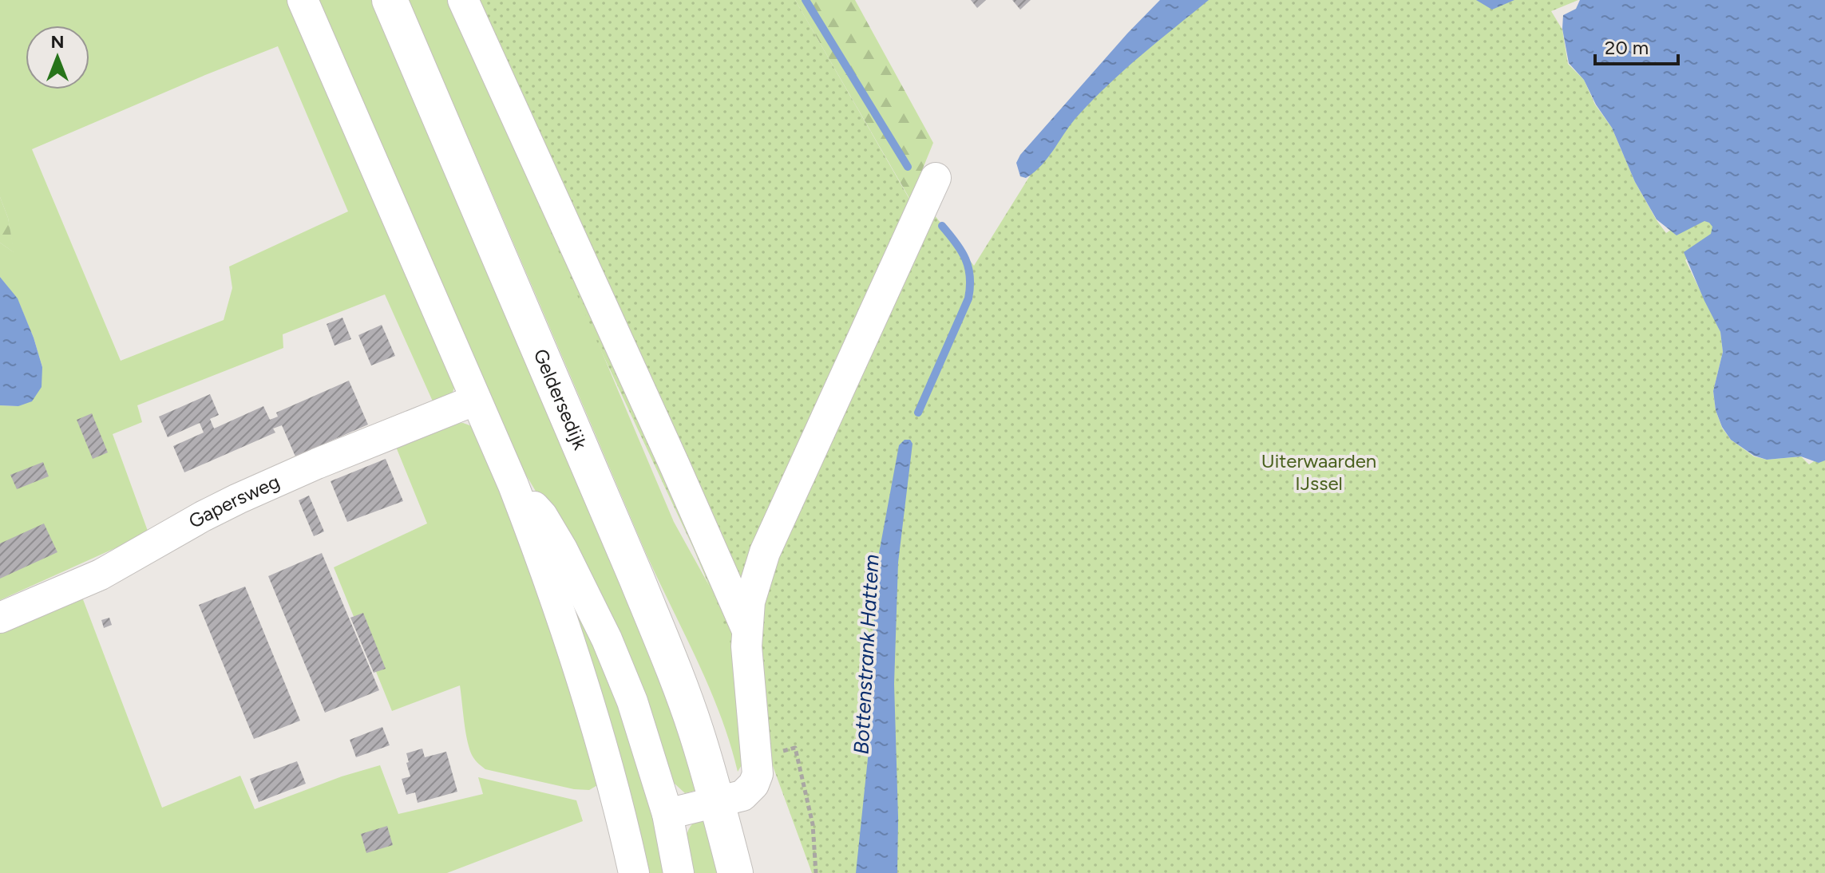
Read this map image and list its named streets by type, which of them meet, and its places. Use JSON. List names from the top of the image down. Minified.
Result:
{"streets":{"main road":["Geldersedijk"],"street":["Gapersweg"]},"water":["Bottenstrank Hattem"],"parks":["Uiterwaarden IJssel"],"scale_bar":"20 m","north":"top"}
